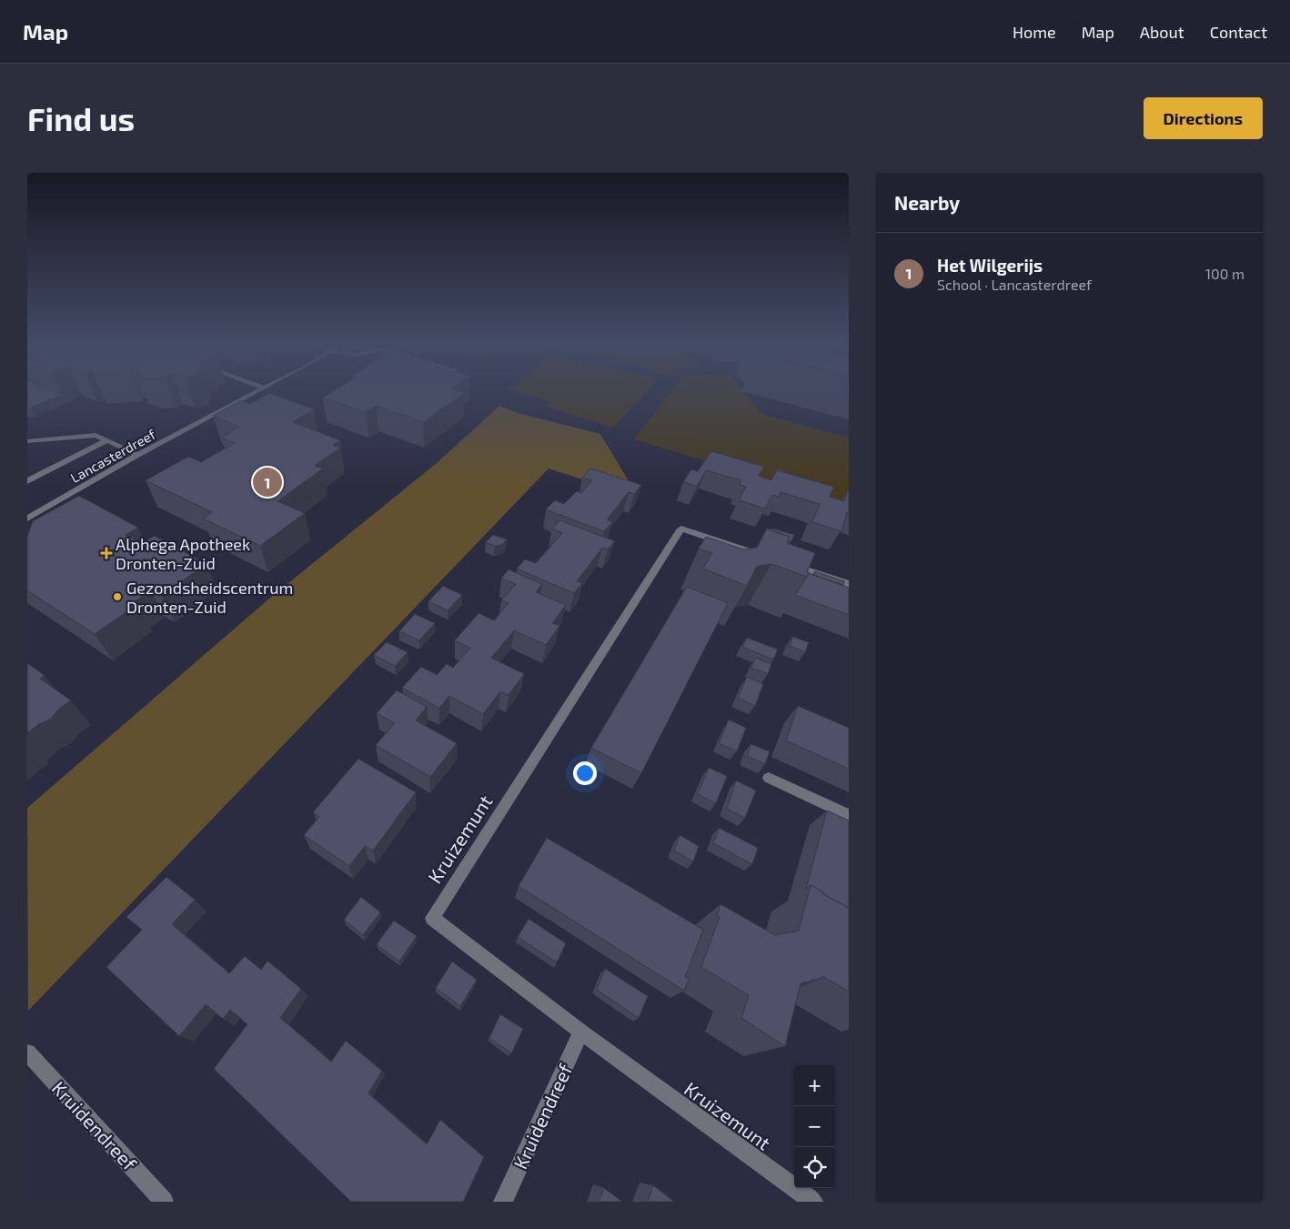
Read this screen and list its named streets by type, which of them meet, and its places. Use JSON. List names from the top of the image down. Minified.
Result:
{"streets":{"street":["Lancasterdreef","Kruizemunt","Kruidendreef"]},"crossings":[["Kruizemunt","Kruidendreef"]],"places":{"health":["Alphega Apotheek Dronten-Zuid"],"other":["Gezondsheidscentrum Dronten-Zuid"]},"page":{"header":"Map","nav":["Home","Map","About","Contact"],"buttons":"Directions","title":"Find us","heading":"Nearby","list":[{"mark":"1","name":"Het Wilgerijs","note":"School · Lancasterdreef","value":"100 m"}],"pins":"1","map_buttons":["+","−"]}}
